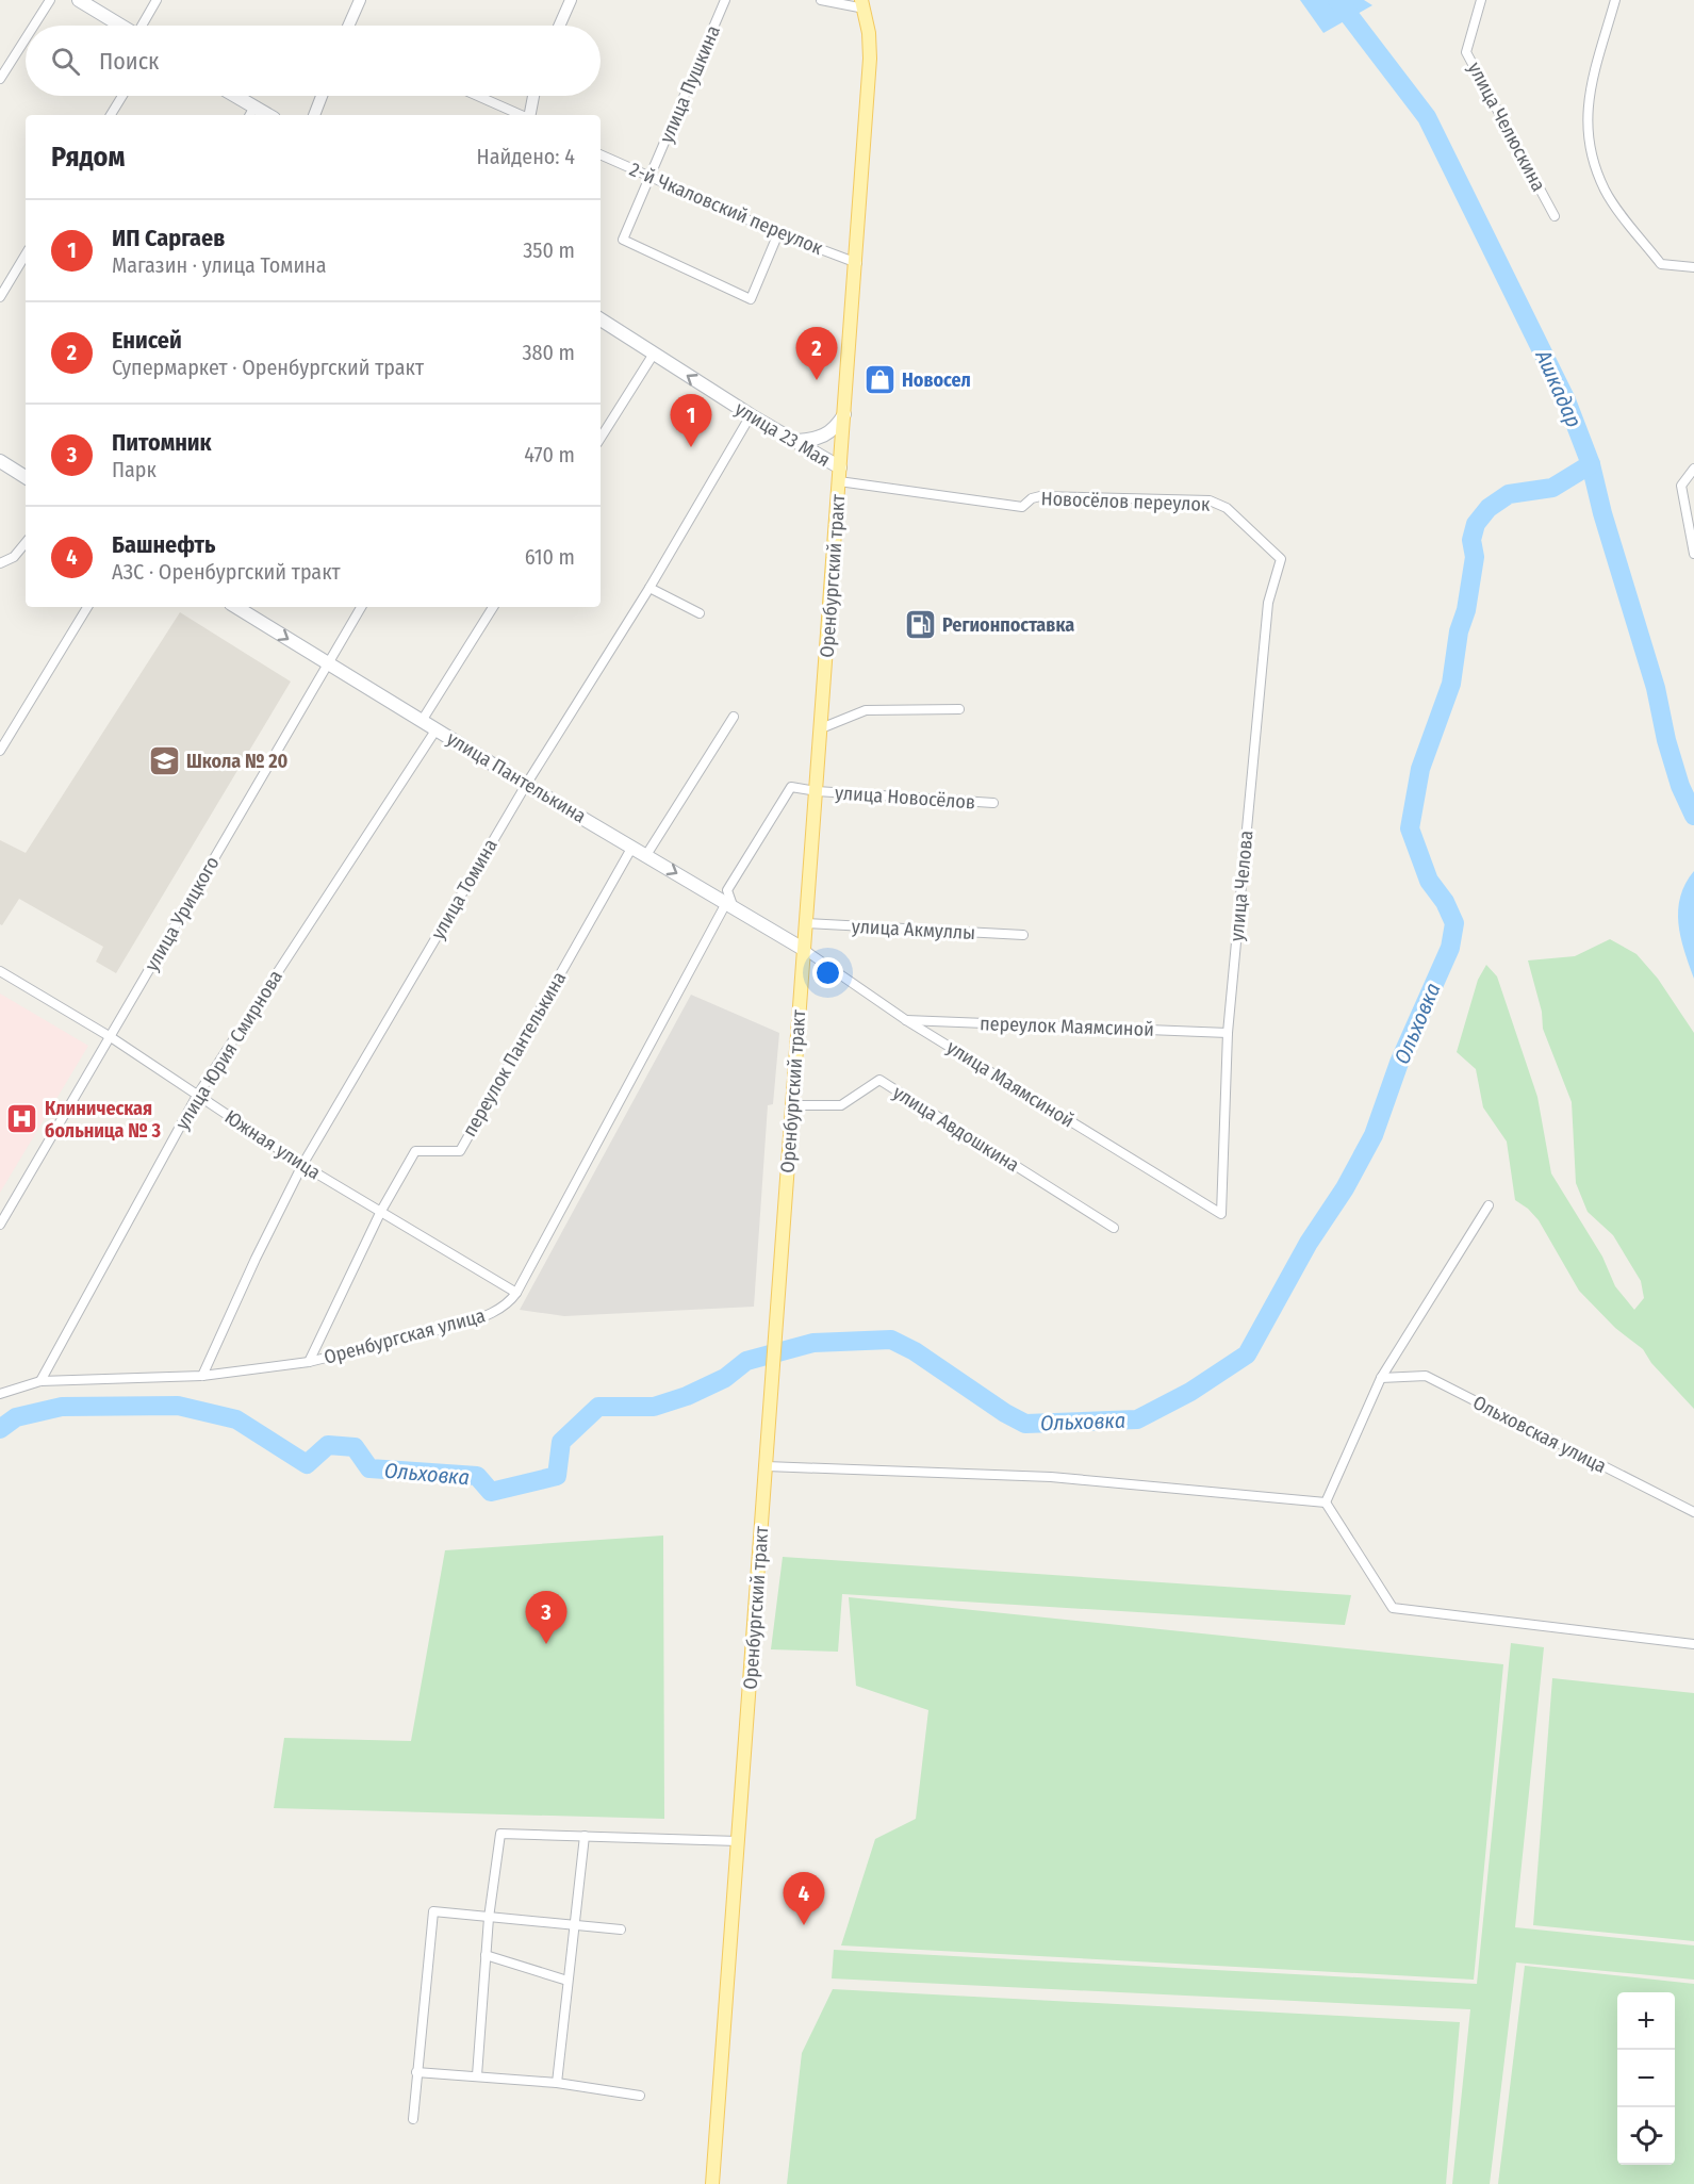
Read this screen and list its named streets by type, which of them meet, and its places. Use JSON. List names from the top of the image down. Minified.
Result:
{"streets":{"main road":["улица 23 Мая","Оренбургский тракт","улица Пантелькина"],"street":["улица Пушкина","улица Челюскина","2-й Чкаловский переулок","Новосёлов переулок","улица Новосёлов","улица Челова","улица Томина","улица Урицкого","улица Акмуллы","переулок Маямсиной","улица Юрия Смирнова","переулок Пантелькина","улица Маямсиной","улица Авдошкина","Южная улица","Оренбургская улица","Ольховская улица"]},"crossings":[["улица Пушкина","2-й Чкаловский переулок"],["2-й Чкаловский переулок","Оренбургский тракт"],["улица 23 Мая","Оренбургский тракт"],["улица 23 Мая","улица Томина"],["Новосёлов переулок","Оренбургский тракт"],["Новосёлов переулок","улица Челова"],["Оренбургский тракт","улица Пантелькина"],["Оренбургский тракт","улица Новосёлов"],["Оренбургский тракт","улица Акмуллы"],["Оренбургский тракт","улица Маямсиной"],["Оренбургский тракт","улица Авдошкина"],["улица Пантелькина","улица Томина"],["улица Пантелькина","улица Урицкого"],["улица Пантелькина","улица Юрия Смирнова"],["улица Пантелькина","переулок Пантелькина"],["улица Пантелькина","улица Маямсиной"],["улица Пантелькина","Оренбургская улица"],["улица Челова","переулок Маямсиной"],["улица Челова","улица Маямсиной"],["улица Томина","Южная улица"],["улица Томина","Оренбургская улица"],["улица Урицкого","Южная улица"],["переулок Маямсиной","улица Маямсиной"],["улица Юрия Смирнова","Южная улица"],["улица Юрия Смирнова","Оренбургская улица"],["переулок Пантелькина","Южная улица"],["переулок Пантелькина","Оренбургская улица"],["Южная улица","Оренбургская улица"]],"one_way":["улица 23 Мая"],"water":["Ашкадар","Ольховка"],"places":{"shop":["Новосел"],"fuel station":["Регионпоставка"],"school or university":["Школа № 20"],"hospital":["Клиническая больница № 3"]},"page":{"search":"Поиск","heading":["Рядом","Найдено: 4"],"list":[{"mark":"1","name":"ИП Саргаев","note":"Магазин · улица Томина","value":"350 m"},{"mark":"2","name":"Енисей","note":"Супермаркет · Оренбургский тракт","value":"380 m"},{"mark":"3","name":"Питомник","note":"Парк","value":"470 m"},{"mark":"4","name":"Башнефть","note":"АЗС · Оренбургский тракт","value":"610 m"}],"pins":["2","1","3","4"],"map_buttons":["+","−"]}}
